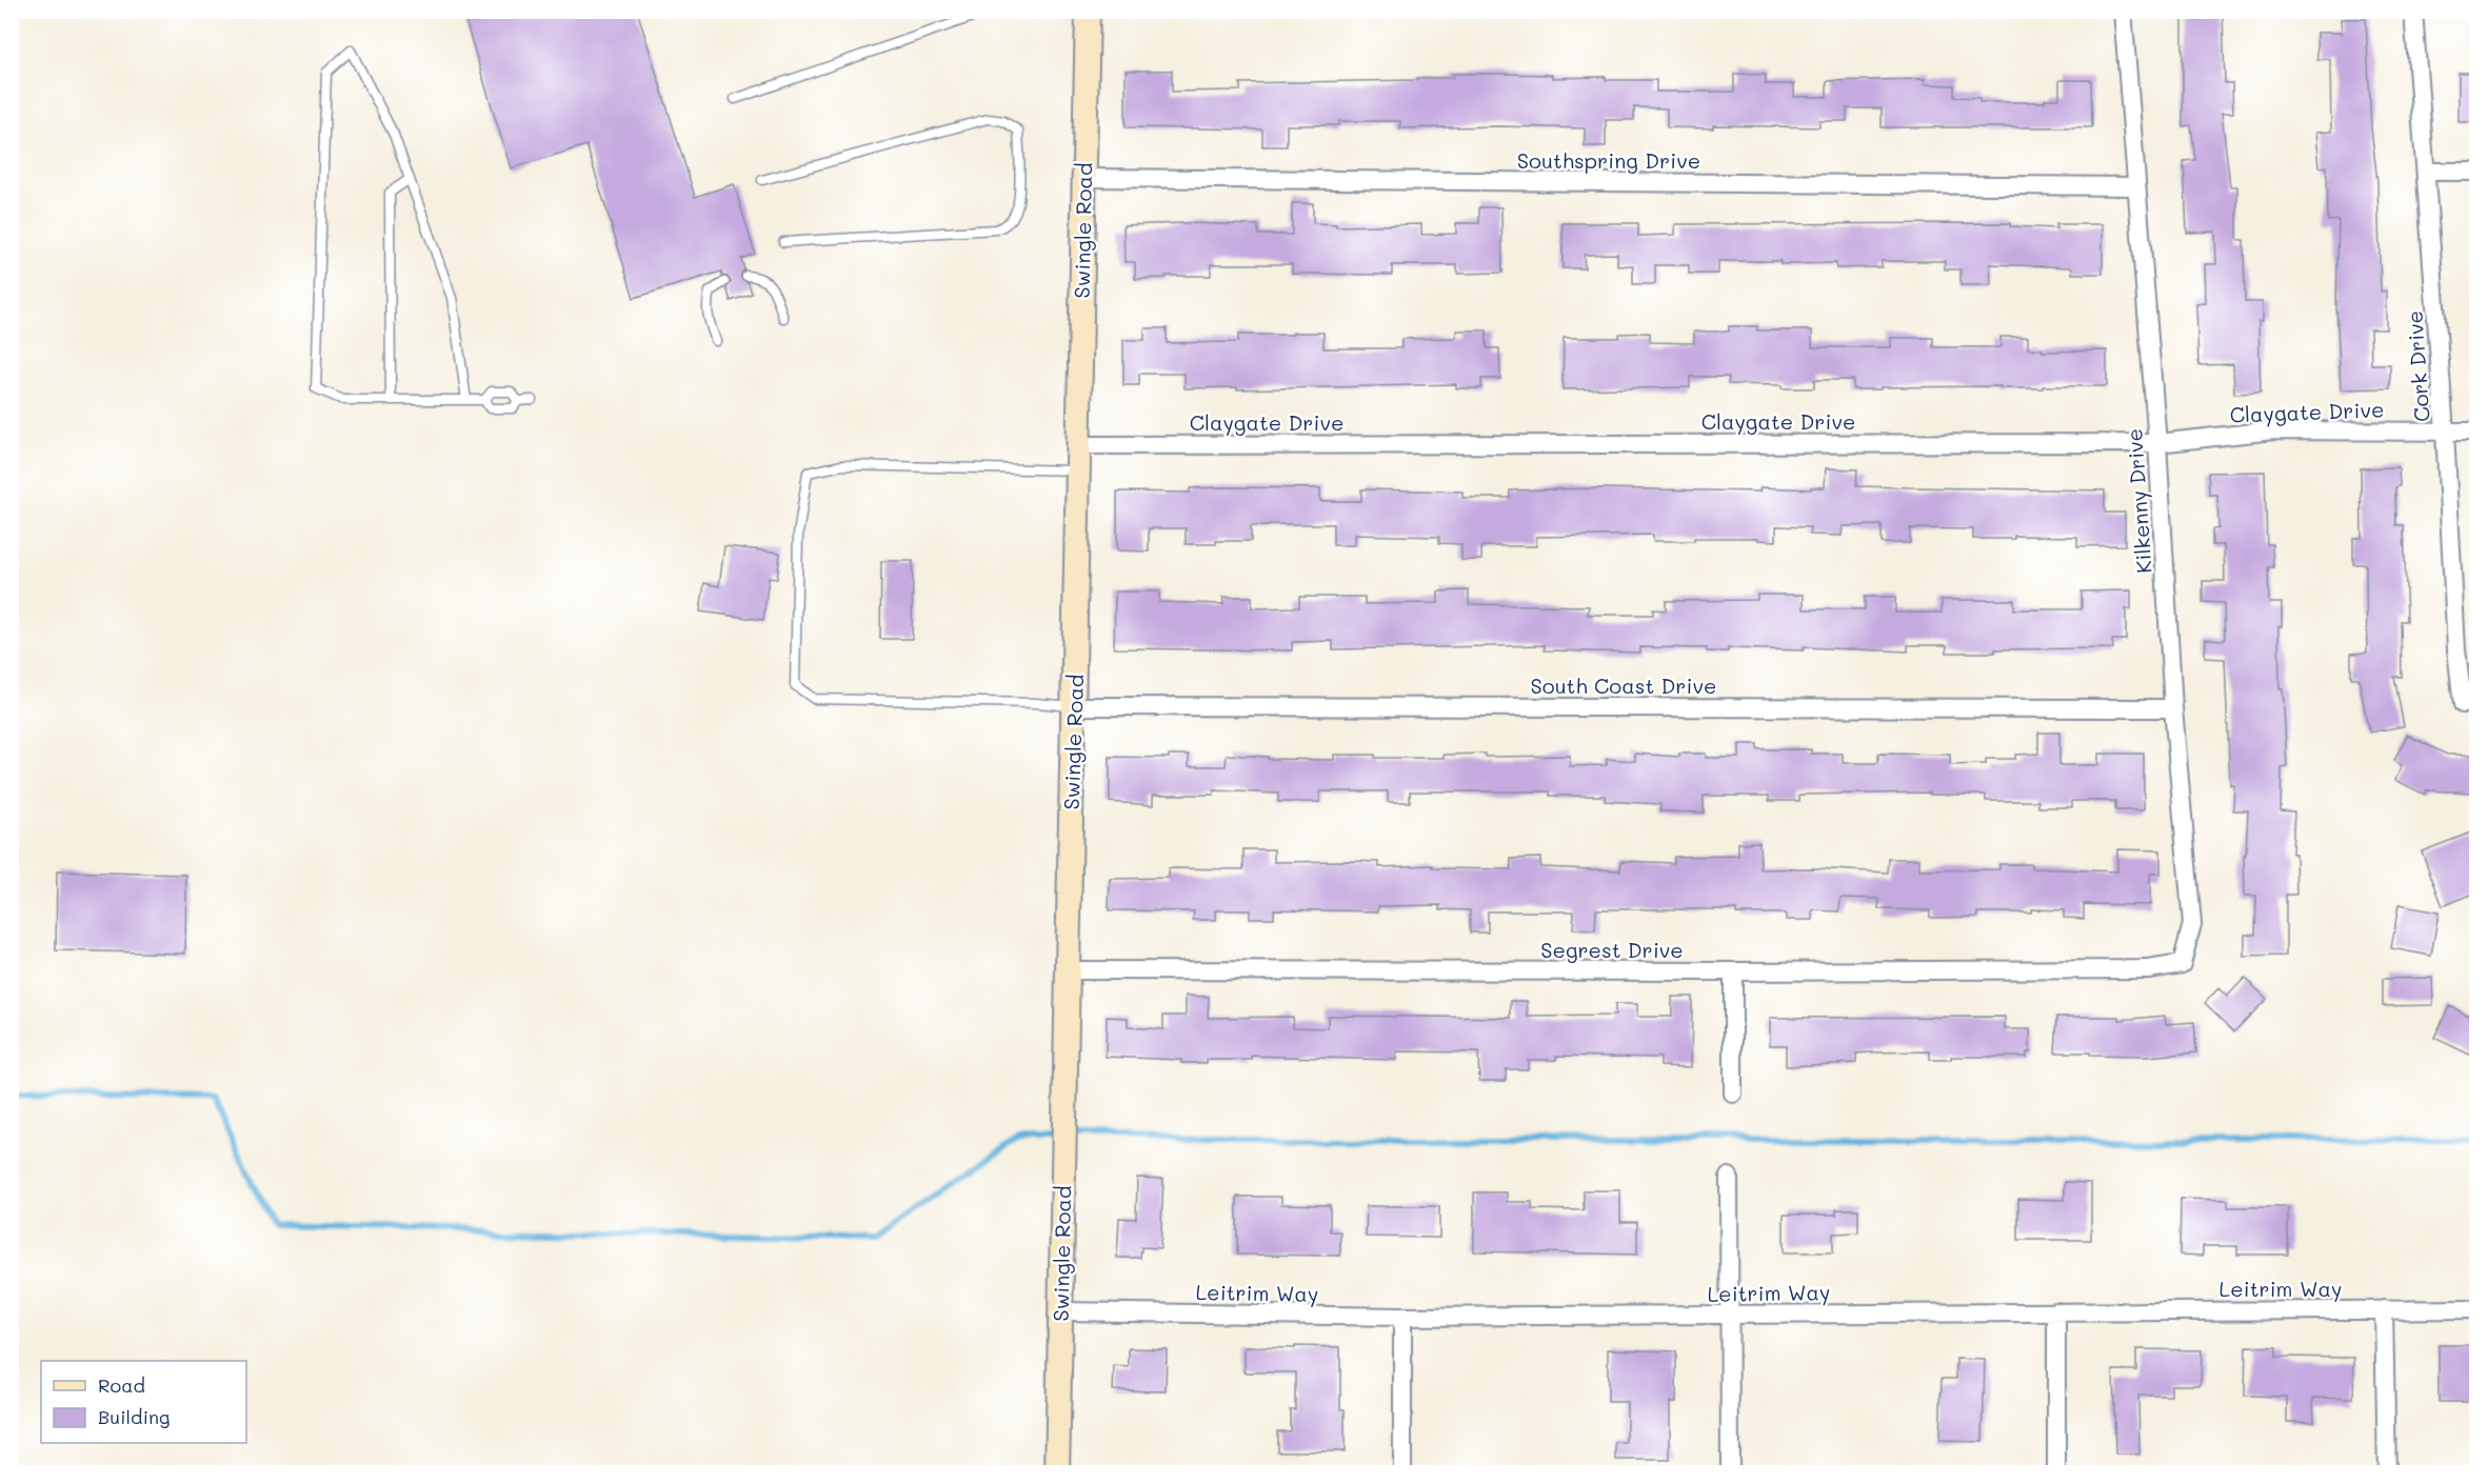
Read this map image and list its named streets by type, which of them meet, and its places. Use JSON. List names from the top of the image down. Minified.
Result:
{"streets":{"street":["Southspring Drive","Swingle Road","Cork Drive","Claygate Drive","Kilkenny Drive","South Coast Drive","Segrest Drive","Leitrim Way"]},"crossings":[["Southspring Drive","Swingle Road"],["Southspring Drive","Kilkenny Drive"],["Swingle Road","Claygate Drive"],["Swingle Road","South Coast Drive"],["Swingle Road","Segrest Drive"],["Swingle Road","Leitrim Way"],["Cork Drive","Claygate Drive"],["Claygate Drive","Kilkenny Drive"],["Kilkenny Drive","South Coast Drive"],["Kilkenny Drive","Segrest Drive"]],"legend":["Road","Building"]}
